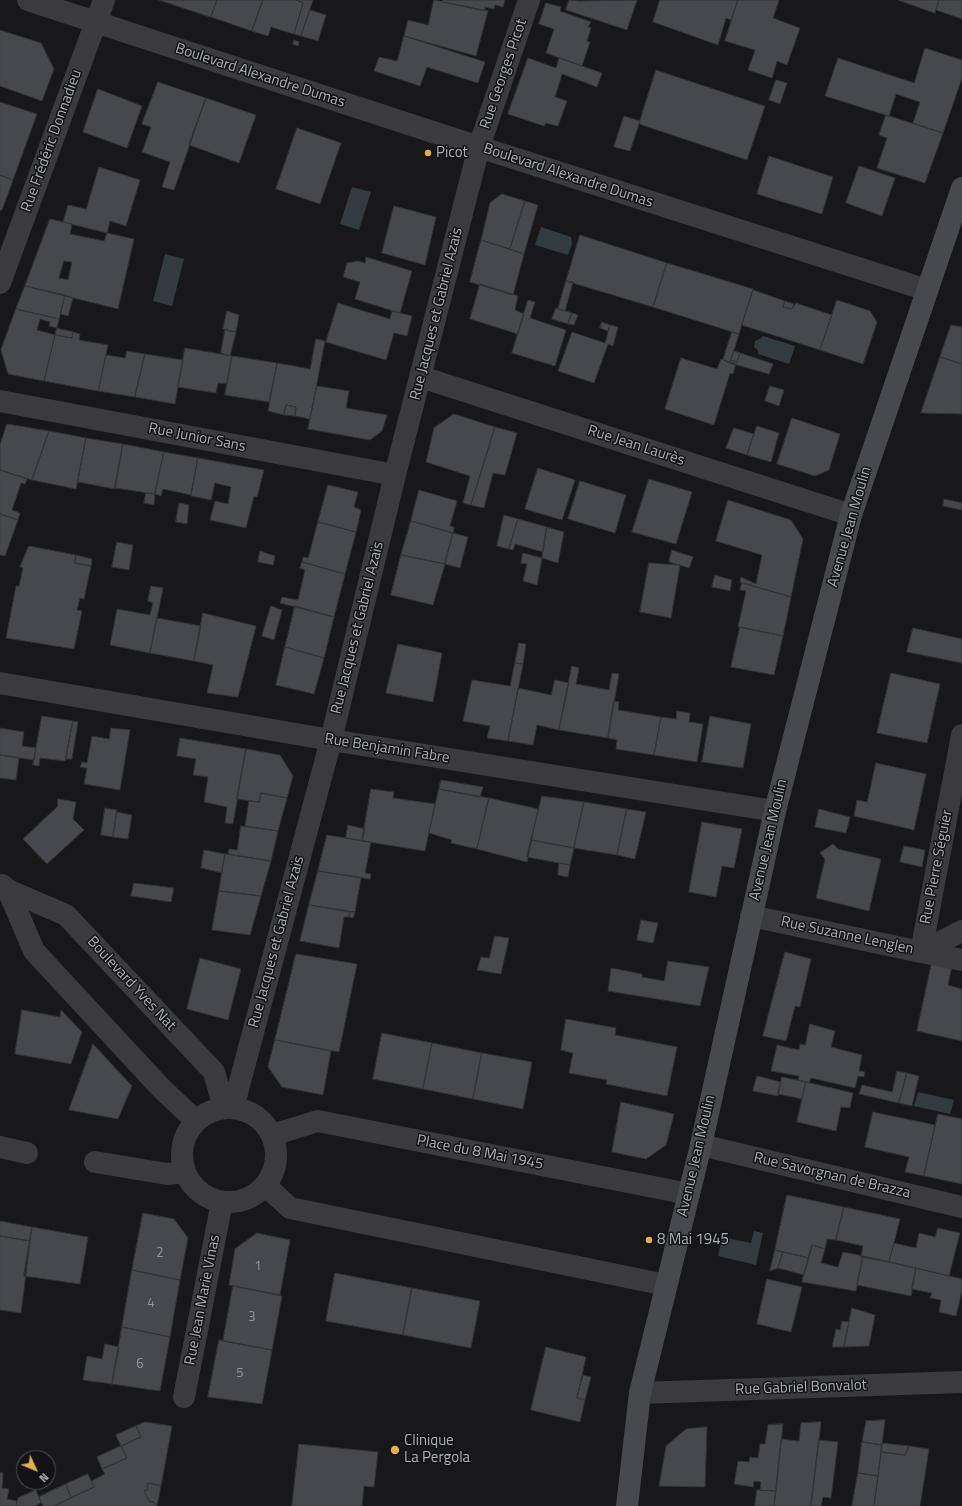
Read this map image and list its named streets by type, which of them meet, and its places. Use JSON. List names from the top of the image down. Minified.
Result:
{"streets":{"street":["Rue Georges Picot","Boulevard Alexandre Dumas","Rue Frédéric Donnadieu","Rue Jacques et Gabriel Azaïs","Rue Junior Sans","Rue Jean Laurès","Avenue Jean Moulin","Rue Benjamin Fabre","Rue Pierre Séguier","Rue Suzanne Lenglen","Boulevard Yves Nat","Place du 8 Mai 1945","Rue Savorgnan de Brazza","Rue Jean Marie Vinas","Rue Gabriel Bonvalot"]},"crossings":[["Rue Georges Picot","Boulevard Alexandre Dumas"],["Rue Georges Picot","Rue Jacques et Gabriel Azaïs"],["Boulevard Alexandre Dumas","Rue Frédéric Donnadieu"],["Boulevard Alexandre Dumas","Rue Jacques et Gabriel Azaïs"],["Boulevard Alexandre Dumas","Avenue Jean Moulin"],["Rue Jacques et Gabriel Azaïs","Rue Junior Sans"],["Rue Jacques et Gabriel Azaïs","Rue Jean Laurès"],["Rue Jacques et Gabriel Azaïs","Rue Benjamin Fabre"],["Rue Jacques et Gabriel Azaïs","Boulevard Yves Nat"],["Rue Jacques et Gabriel Azaïs","Place du 8 Mai 1945"],["Rue Jacques et Gabriel Azaïs","Rue Jean Marie Vinas"],["Rue Jean Laurès","Avenue Jean Moulin"],["Avenue Jean Moulin","Rue Benjamin Fabre"],["Avenue Jean Moulin","Rue Suzanne Lenglen"],["Avenue Jean Moulin","Place du 8 Mai 1945"],["Avenue Jean Moulin","Rue Savorgnan de Brazza"],["Avenue Jean Moulin","Rue Gabriel Bonvalot"],["Rue Pierre Séguier","Rue Suzanne Lenglen"],["Boulevard Yves Nat","Place du 8 Mai 1945"],["Boulevard Yves Nat","Rue Jean Marie Vinas"],["Place du 8 Mai 1945","Rue Jean Marie Vinas"]],"places":["Picot","8 Mai 1945","Clinique La Pergola"],"house_numbers":["2","1","4","3","6","5"],"north":"bottom right"}
